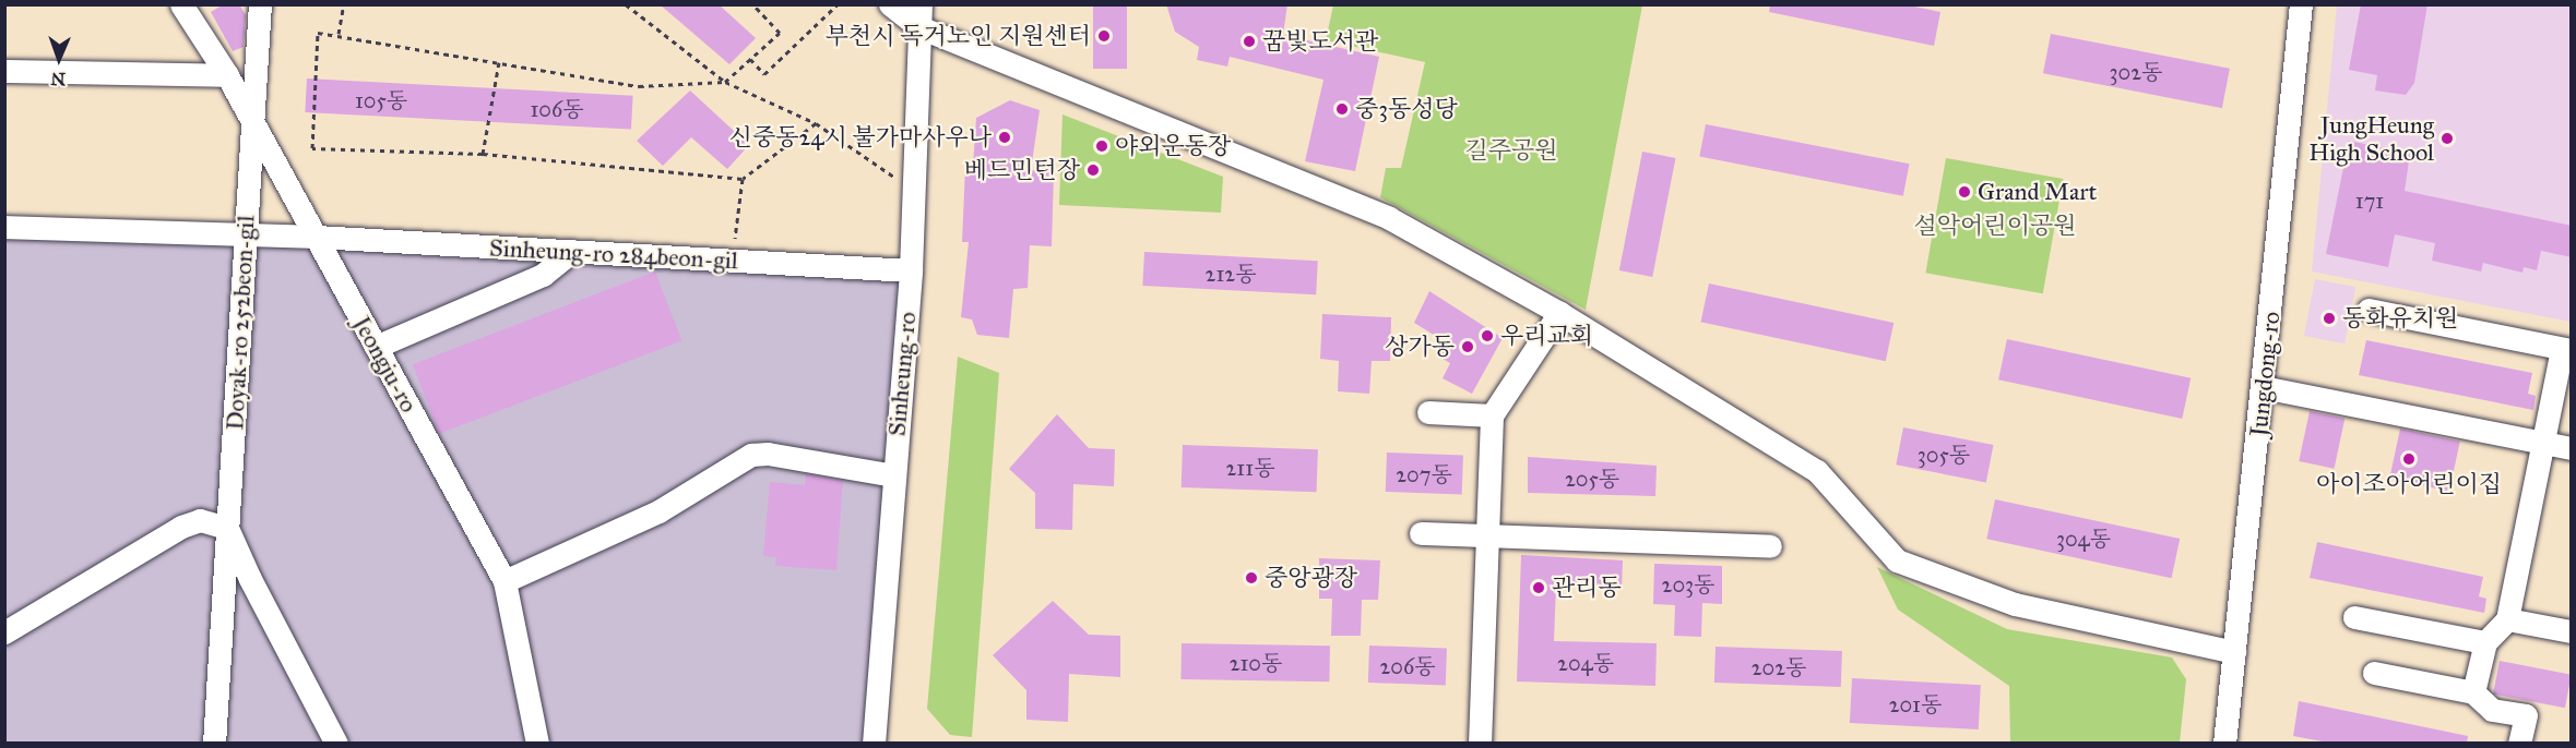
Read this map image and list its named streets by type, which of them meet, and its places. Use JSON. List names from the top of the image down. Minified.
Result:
{"streets":{"street":["Sinheung-ro 284beon-gil","Doyak-ro 252beon-gil","Jeongju-ro","Sinheung-ro","Jungdong-ro"]},"crossings":[["Sinheung-ro 284beon-gil","Doyak-ro 252beon-gil"],["Sinheung-ro 284beon-gil","Jeongju-ro"],["Sinheung-ro 284beon-gil","Sinheung-ro"],["Doyak-ro 252beon-gil","Jeongju-ro"]],"parks":["길주공원","설악어린이공원"],"places":["부천시 독거노인 지원센터","꿈빛도서관","중3동성당","신중동24시 불가마사우나","JungHeung High School","야외운동장","베드민턴장","Grand Mart","동화유치원","우리교회","상가동","아이조아어린이집","중앙광장","관리동"],"house_numbers":["302동","105동","106동","171","212동","305동","211동","207동","205동","304동","203동","210동","204동","206동","202동","201동"],"north":"bottom"}
